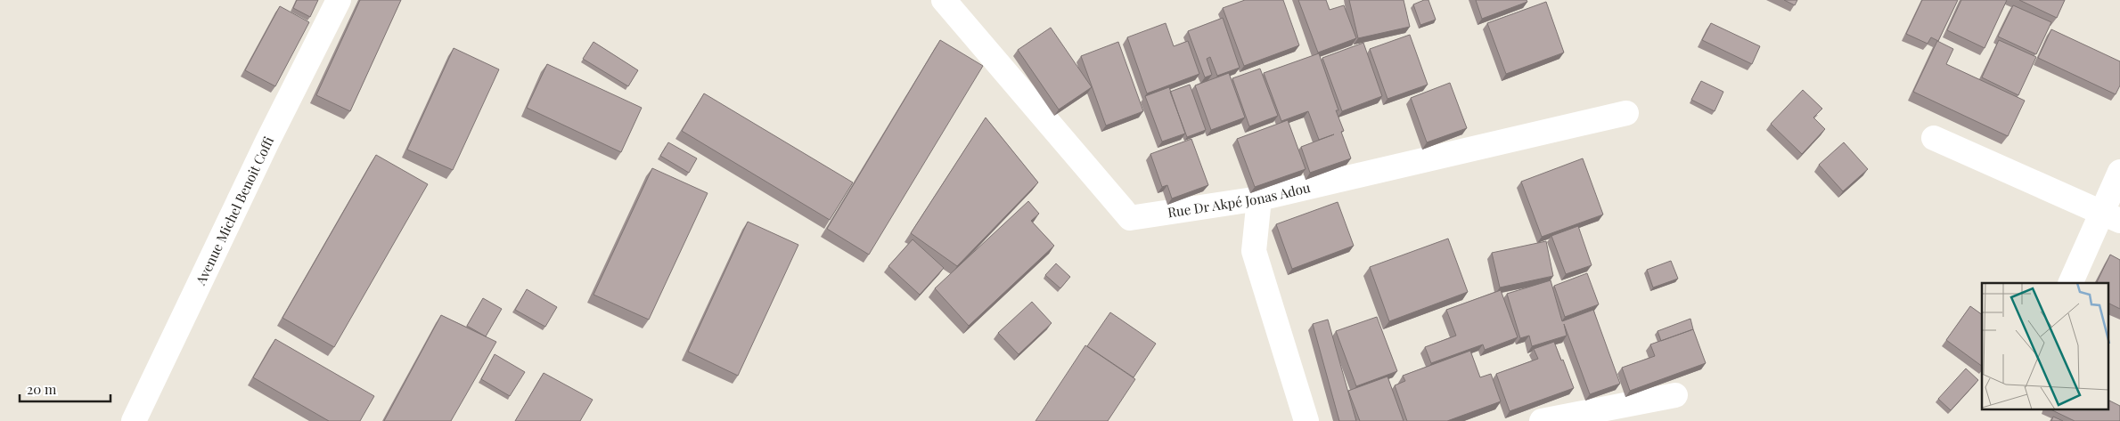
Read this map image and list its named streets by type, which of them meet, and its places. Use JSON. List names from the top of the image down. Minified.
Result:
{"streets":{"street":["Rue Dr Akpé Jonas Adou","Avenue Michel Benoit Coffi"]},"scale_bar":"20 m"}
